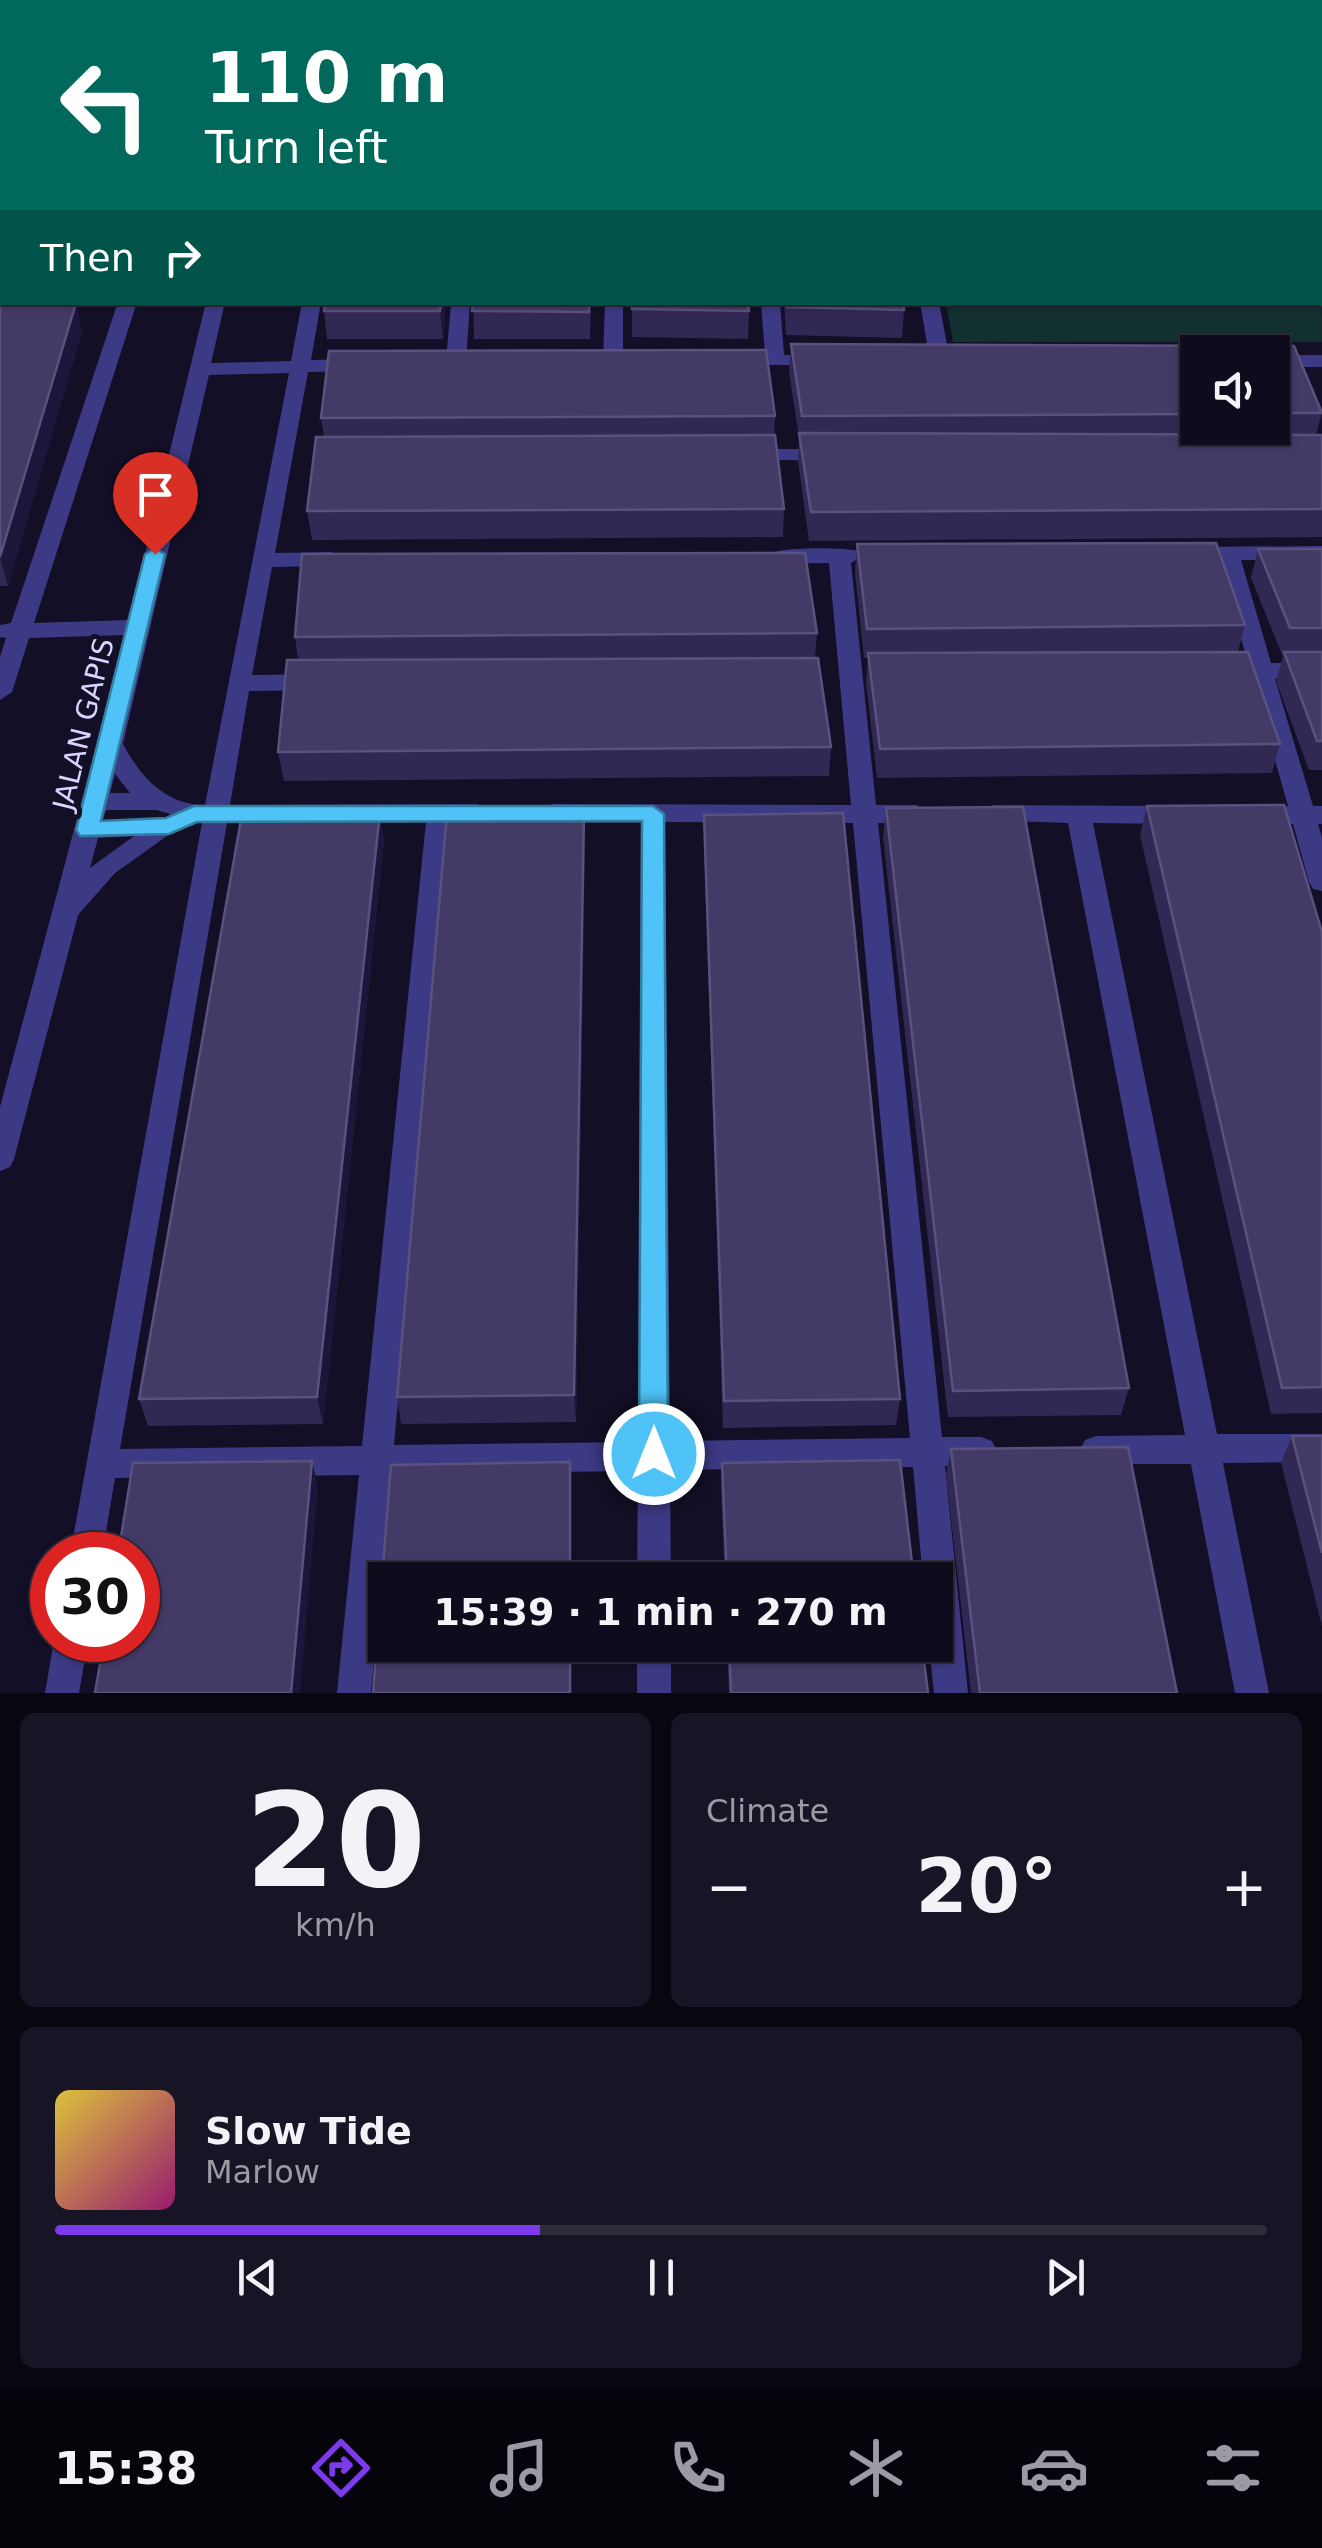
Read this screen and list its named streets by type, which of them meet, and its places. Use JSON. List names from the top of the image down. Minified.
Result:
{"streets":{"street":["JALAN GAPIS"]},"page":{"turn":["110 m","Turn left"],"then":"Then","limit":"30","trip":"15:39 · 1 min · 270 m","tile":[["20","km/h"],"Climate"],"heat":["−","20°","+"],"song":["Slow Tide","Marlow"],"tabs":"15:38"}}
